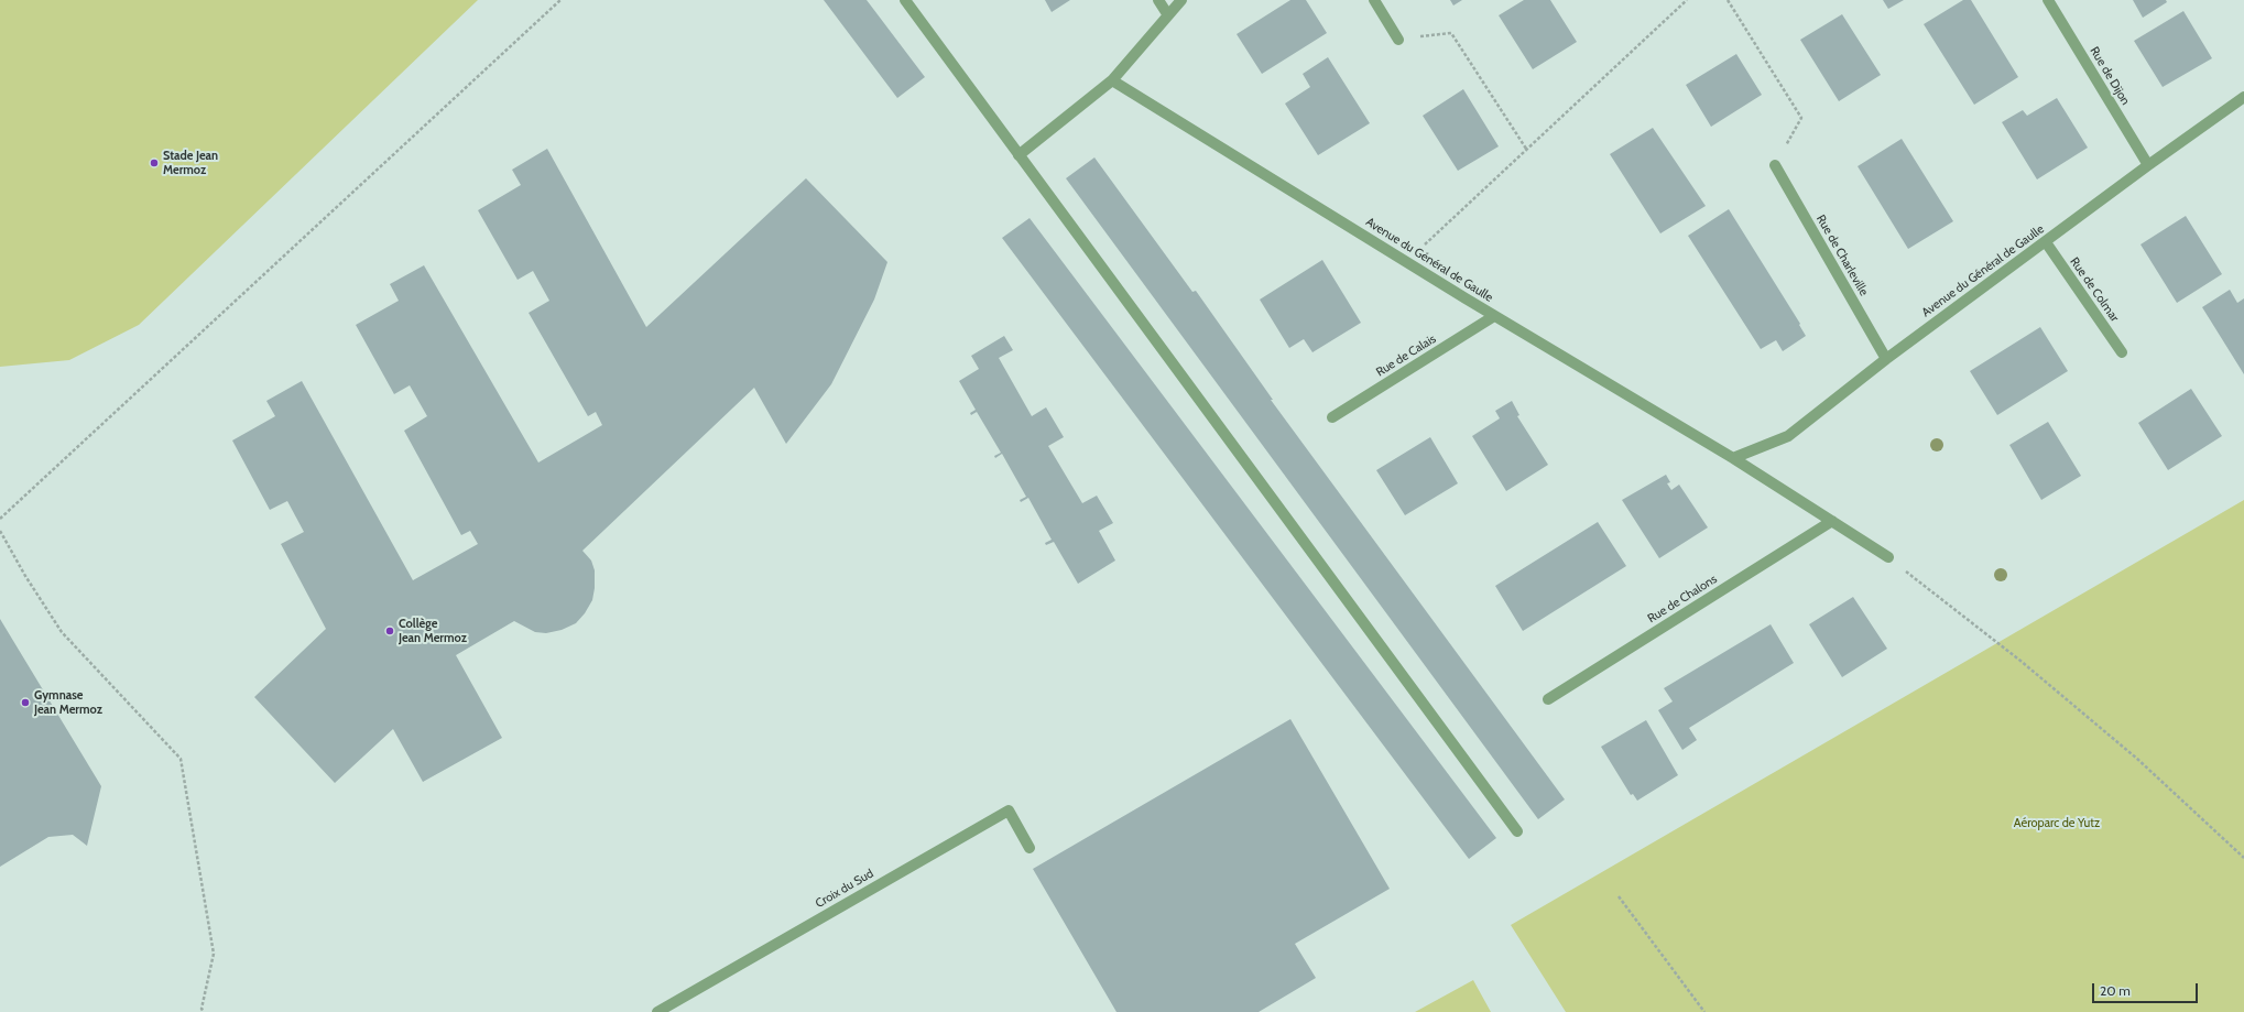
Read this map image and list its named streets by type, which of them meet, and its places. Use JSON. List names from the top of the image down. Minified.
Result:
{"streets":{"street":["Rue de Dijon","Rue de Charleville","Avenue du Général de Gaulle","Rue de Colmar","Rue de Calais","Rue de Chalons","Croix du Sud"]},"crossings":[["Rue de Dijon","Avenue du Général de Gaulle"],["Rue de Charleville","Avenue du Général de Gaulle"],["Avenue du Général de Gaulle","Rue de Colmar"],["Avenue du Général de Gaulle","Rue de Calais"],["Avenue du Général de Gaulle","Rue de Chalons"]],"parks":["Aéroparc de Yutz"],"places":["Stade Jean Mermoz","Collège Jean Mermoz","Gymnase Jean Mermoz"],"scale_bar":"20 m"}
